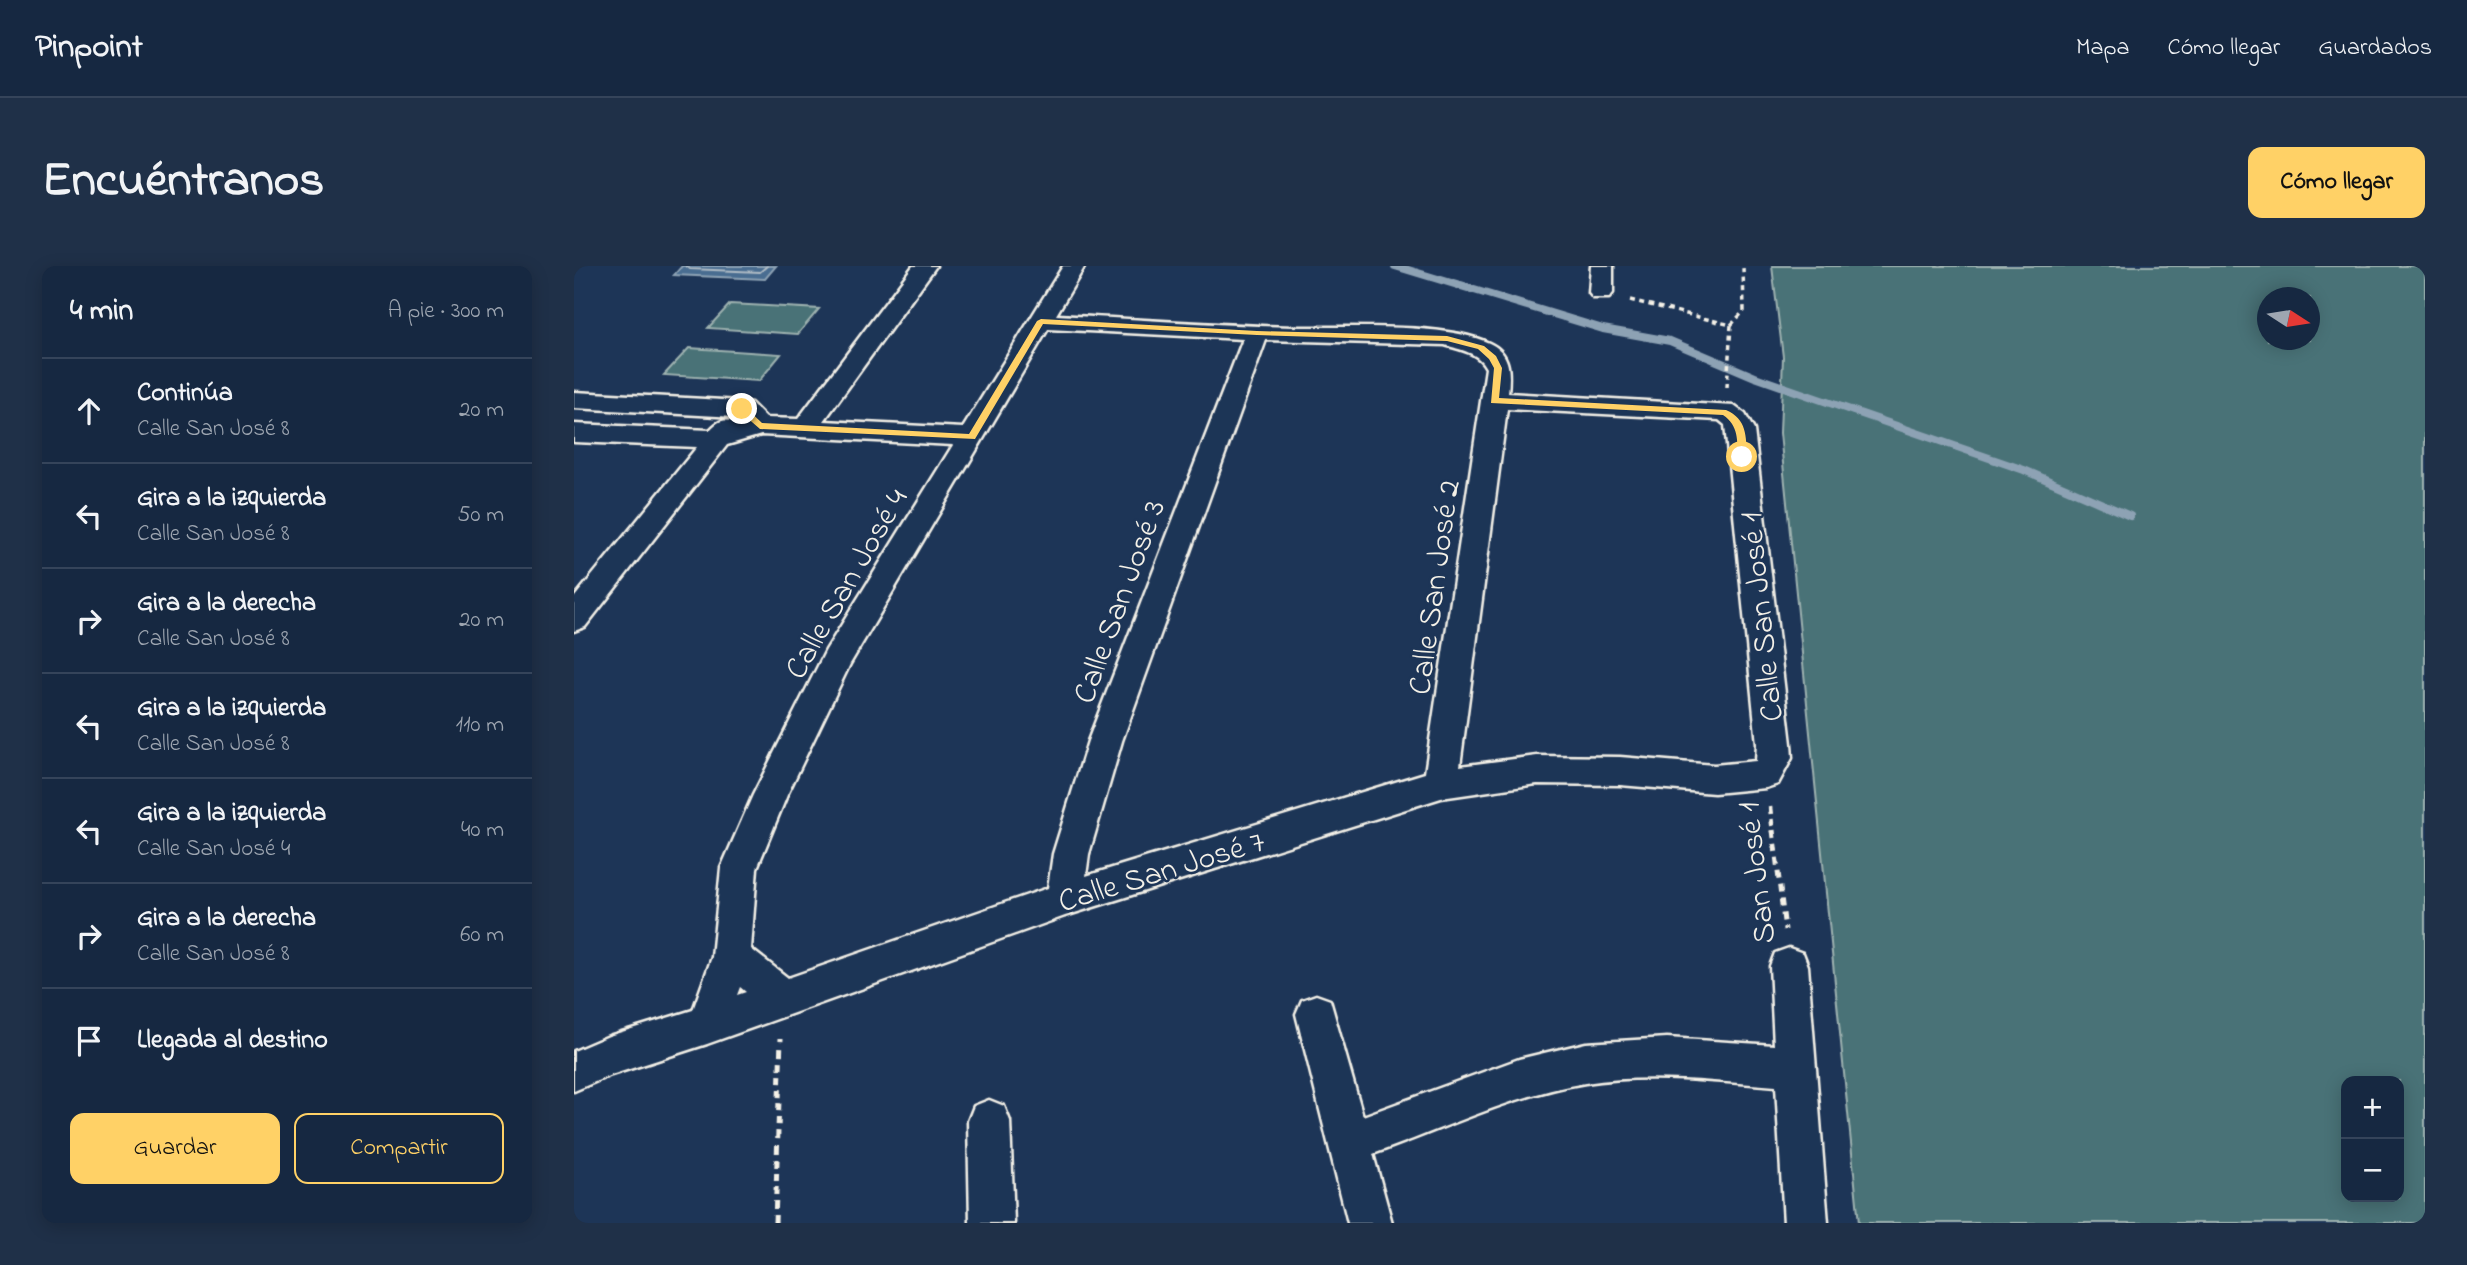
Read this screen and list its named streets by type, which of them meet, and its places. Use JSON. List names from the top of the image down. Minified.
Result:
{"streets":{"street":["Calle San José 4","Calle San José 2","Calle San José 3","Calle San José 1","Calle San José 7"],"path":["San José 1"]},"crossings":[["Calle San José 2","Calle San José 3"],["Calle San José 2","Calle San José 1"],["Calle San José 2","Calle San José 7"],["Calle San José 3","Calle San José 7"],["Calle San José 1","Calle San José 7"],["Calle San José 1","San José 1"],["Calle San José 7","San José 1"]],"north":"right","page":{"header":"Pinpoint","nav":["Mapa","Cómo llegar","Guardados"],"title":"Encuéntranos","buttons":["Cómo llegar",["Guardar","Compartir"]],"heading":["4 min","A pie · 300 m"],"list":[["Continúa","Calle San José 8","20 m"],["Gira a la izquierda","Calle San José 8","50 m"],["Gira a la derecha","Calle San José 8","20 m"],["Gira a la izquierda","Calle San José 8","110 m"],["Gira a la izquierda","Calle San José 4","40 m"],["Gira a la derecha","Calle San José 8","60 m"],"Llegada al destino"],"map_buttons":["+","−"]}}
